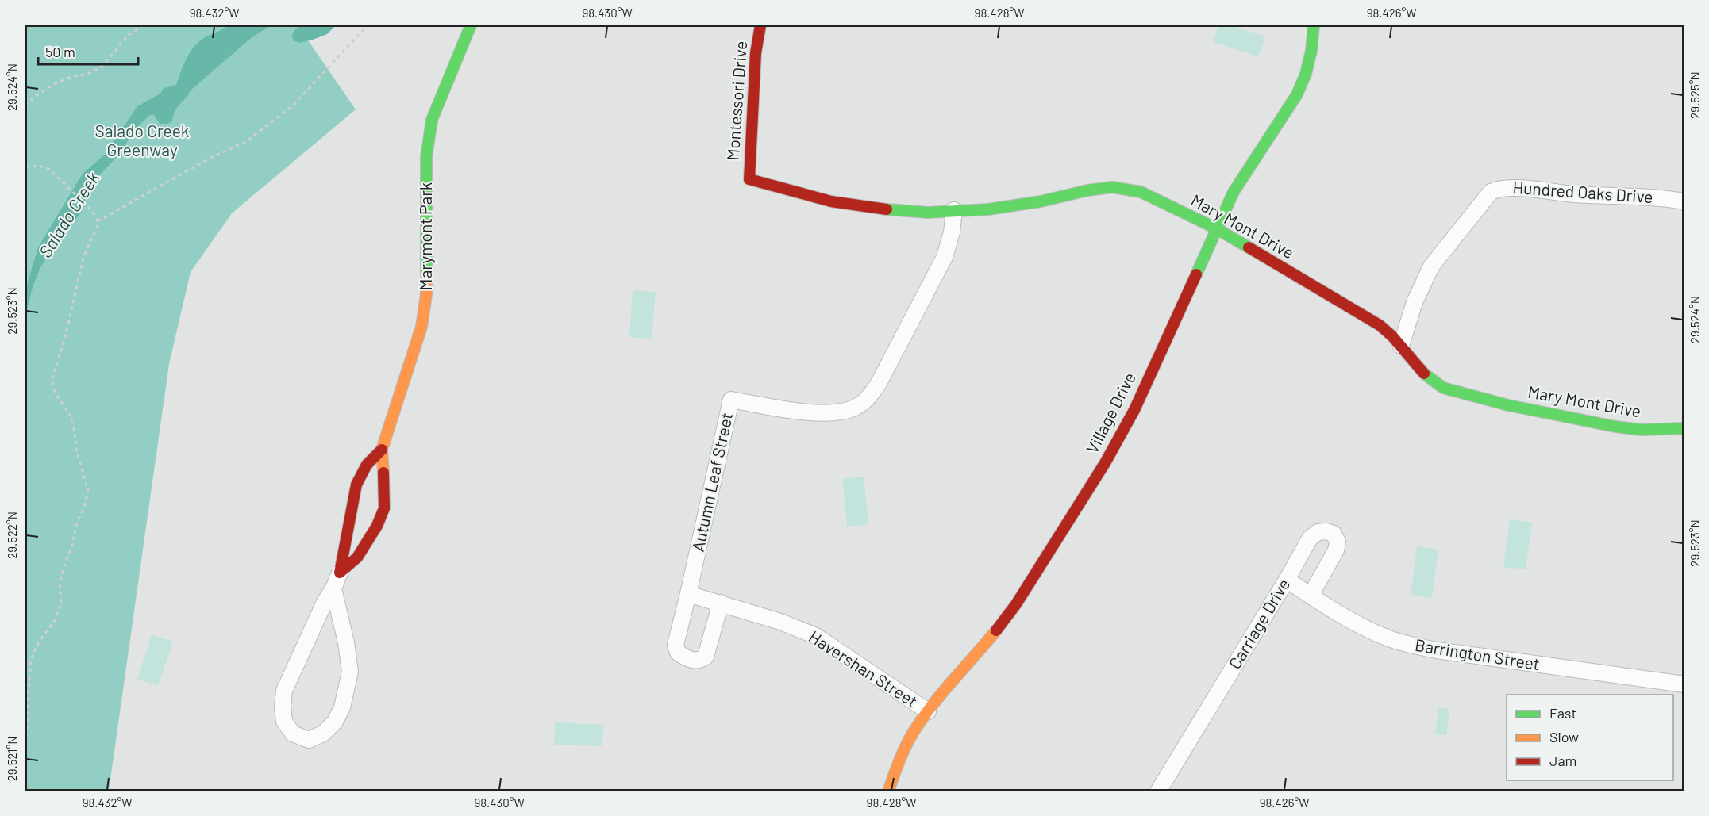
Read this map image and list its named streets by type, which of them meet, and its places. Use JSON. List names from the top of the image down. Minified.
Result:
{"streets":{"street":["Montessori Drive","Hundred Oaks Drive","Mary Mont Drive","Marymont Park","Village Drive","Autumn Leaf Street","Carriage Drive","Barrington Street","Havershan Street"]},"crossings":[["Montessori Drive","Mary Mont Drive"],["Hundred Oaks Drive","Mary Mont Drive"],["Mary Mont Drive","Village Drive"],["Mary Mont Drive","Autumn Leaf Street"],["Village Drive","Havershan Street"],["Autumn Leaf Street","Havershan Street"],["Carriage Drive","Barrington Street"]],"water":["Salado Creek"],"parks":["Salado Creek Greenway"],"legend":["Fast","Slow","Jam"],"scale_bar":"50 m","coordinates":["98.432°W","98.430°W","98.428°W","98.426°W","29.524°N","29.525°N","29.523°N","29.522°N","29.521°N"]}
